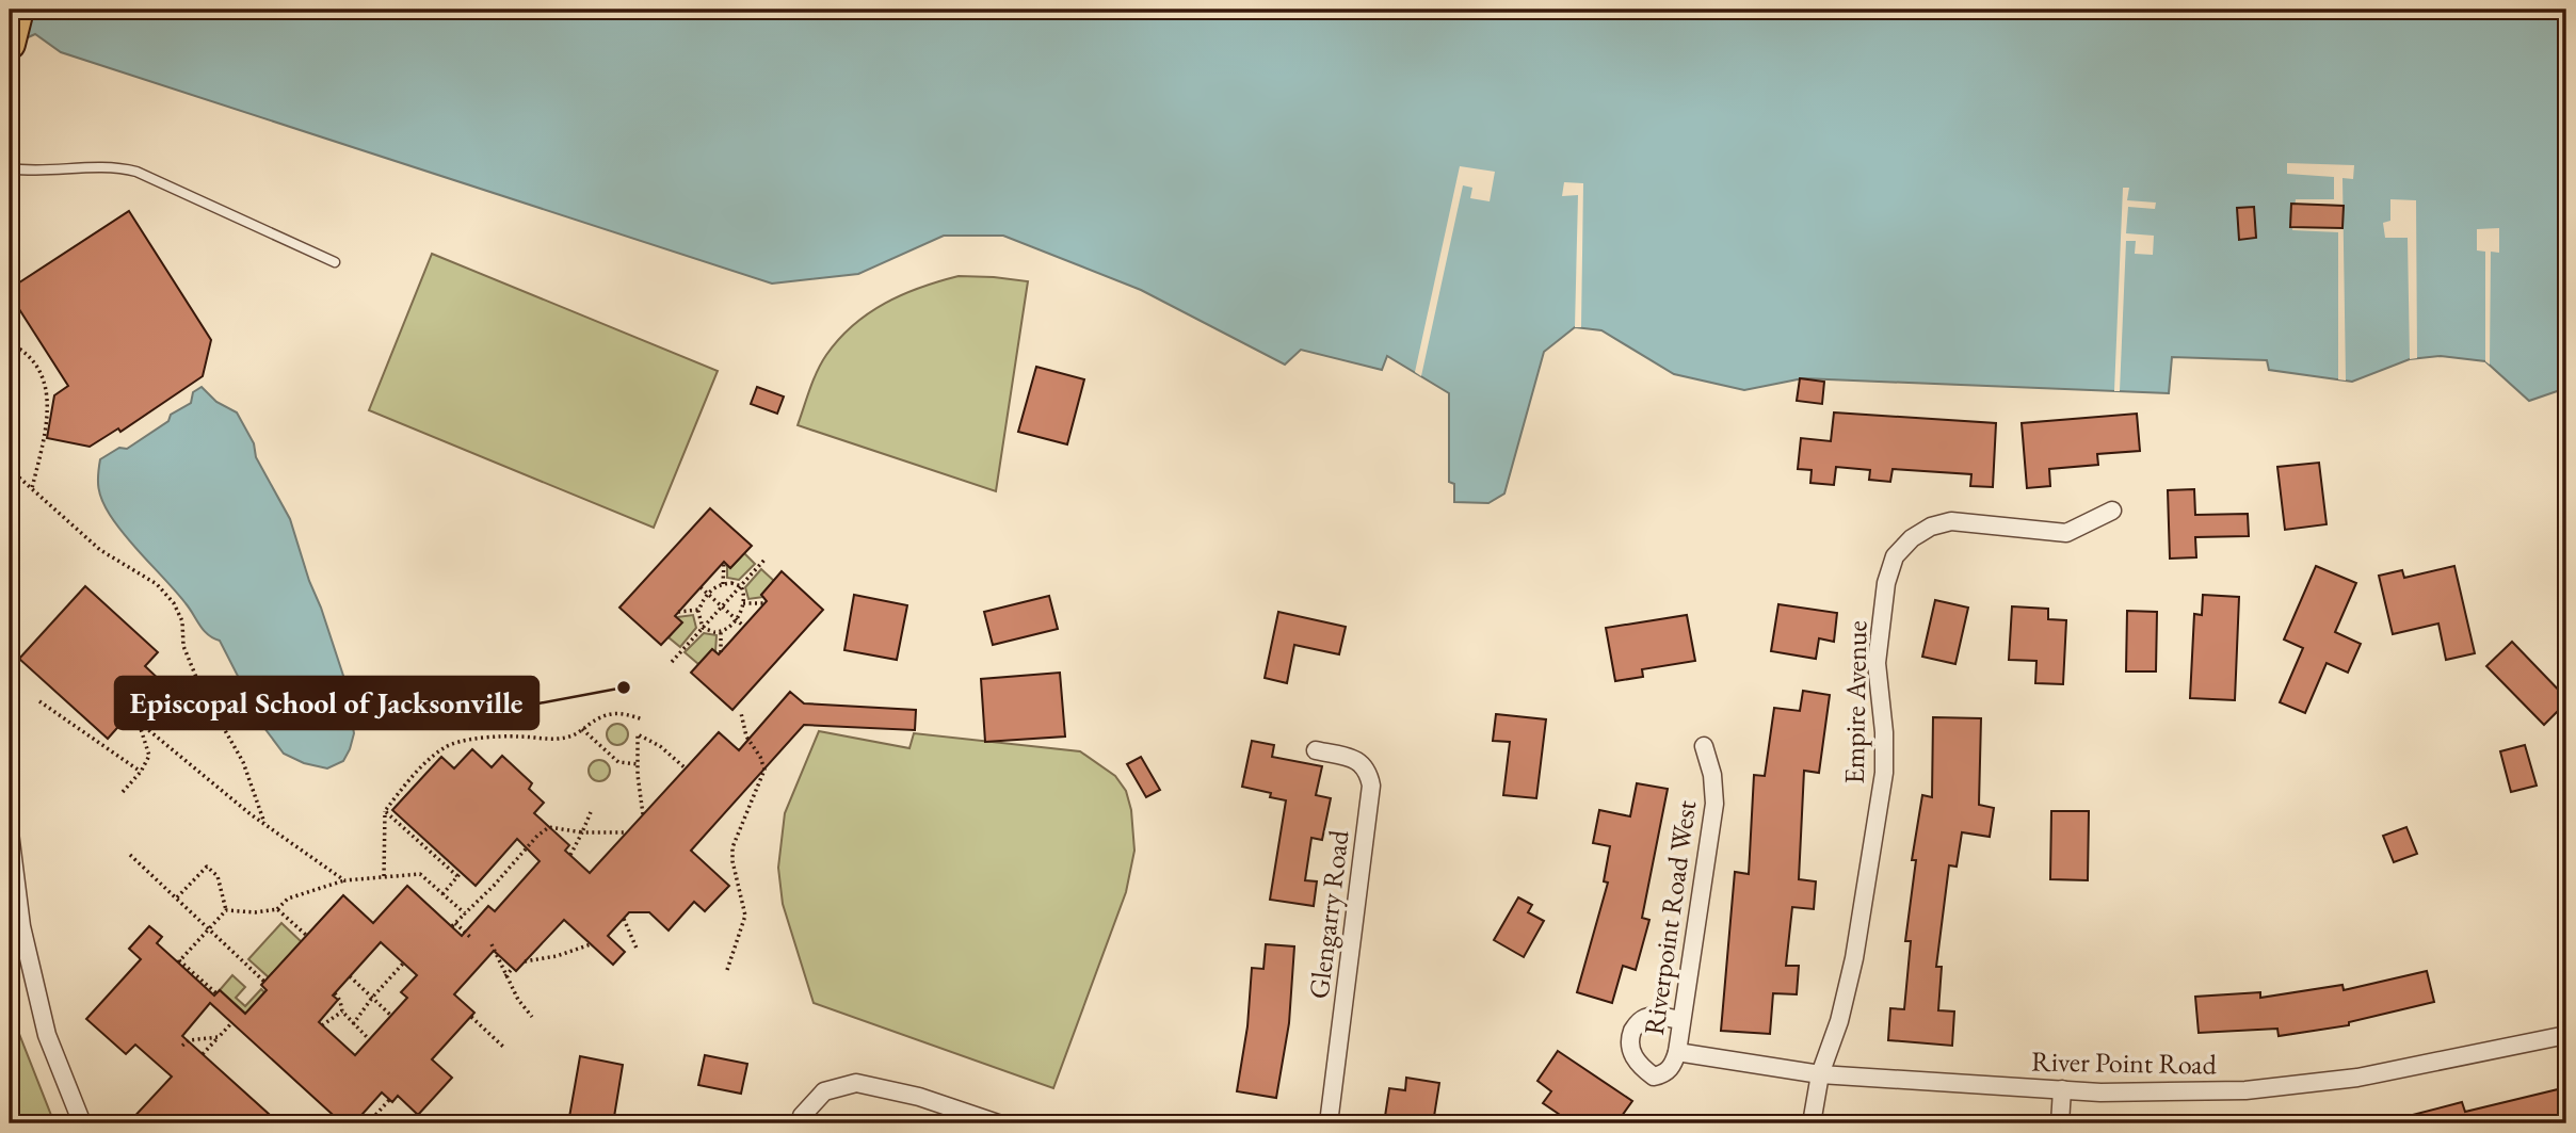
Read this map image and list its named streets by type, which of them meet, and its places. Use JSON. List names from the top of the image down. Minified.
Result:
{"streets":{"street":["Empire Avenue","Glengarry Road","Riverpoint Road West","River Point Road"]},"crossings":[["Empire Avenue","River Point Road"],["Riverpoint Road West","River Point Road"]],"places":["Episcopal School of Jacksonville"]}
